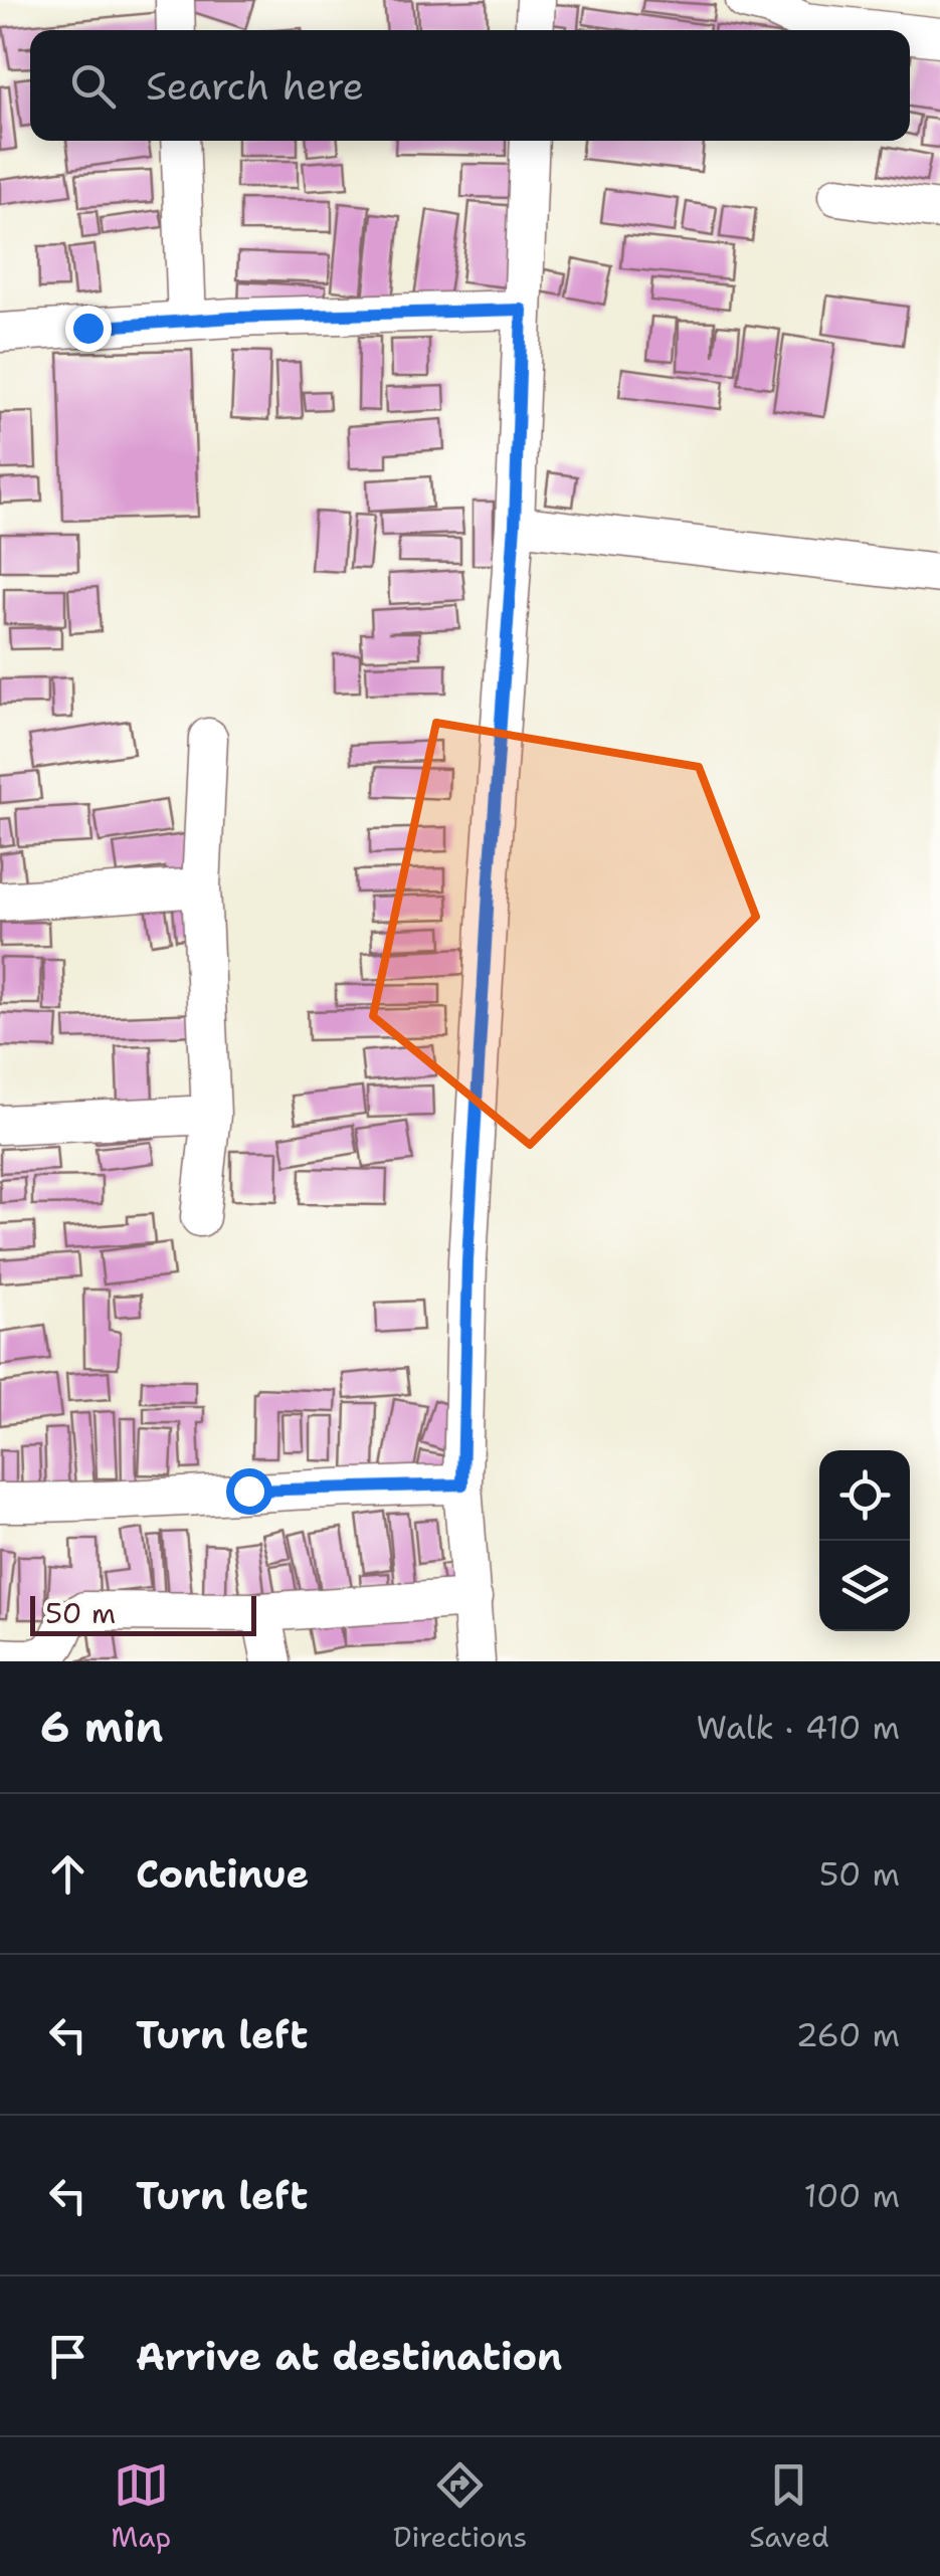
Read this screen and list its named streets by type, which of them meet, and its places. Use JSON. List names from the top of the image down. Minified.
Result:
{"scale_bar":"50 m","page":{"search":"Search here","scale":"50 m","heading":["6 min","Walk · 410 m"],"list":[["Continue","50 m"],["Turn left","260 m"],["Turn left","100 m"],"Arrive at destination"],"nav":["Map","Directions","Saved"]}}
